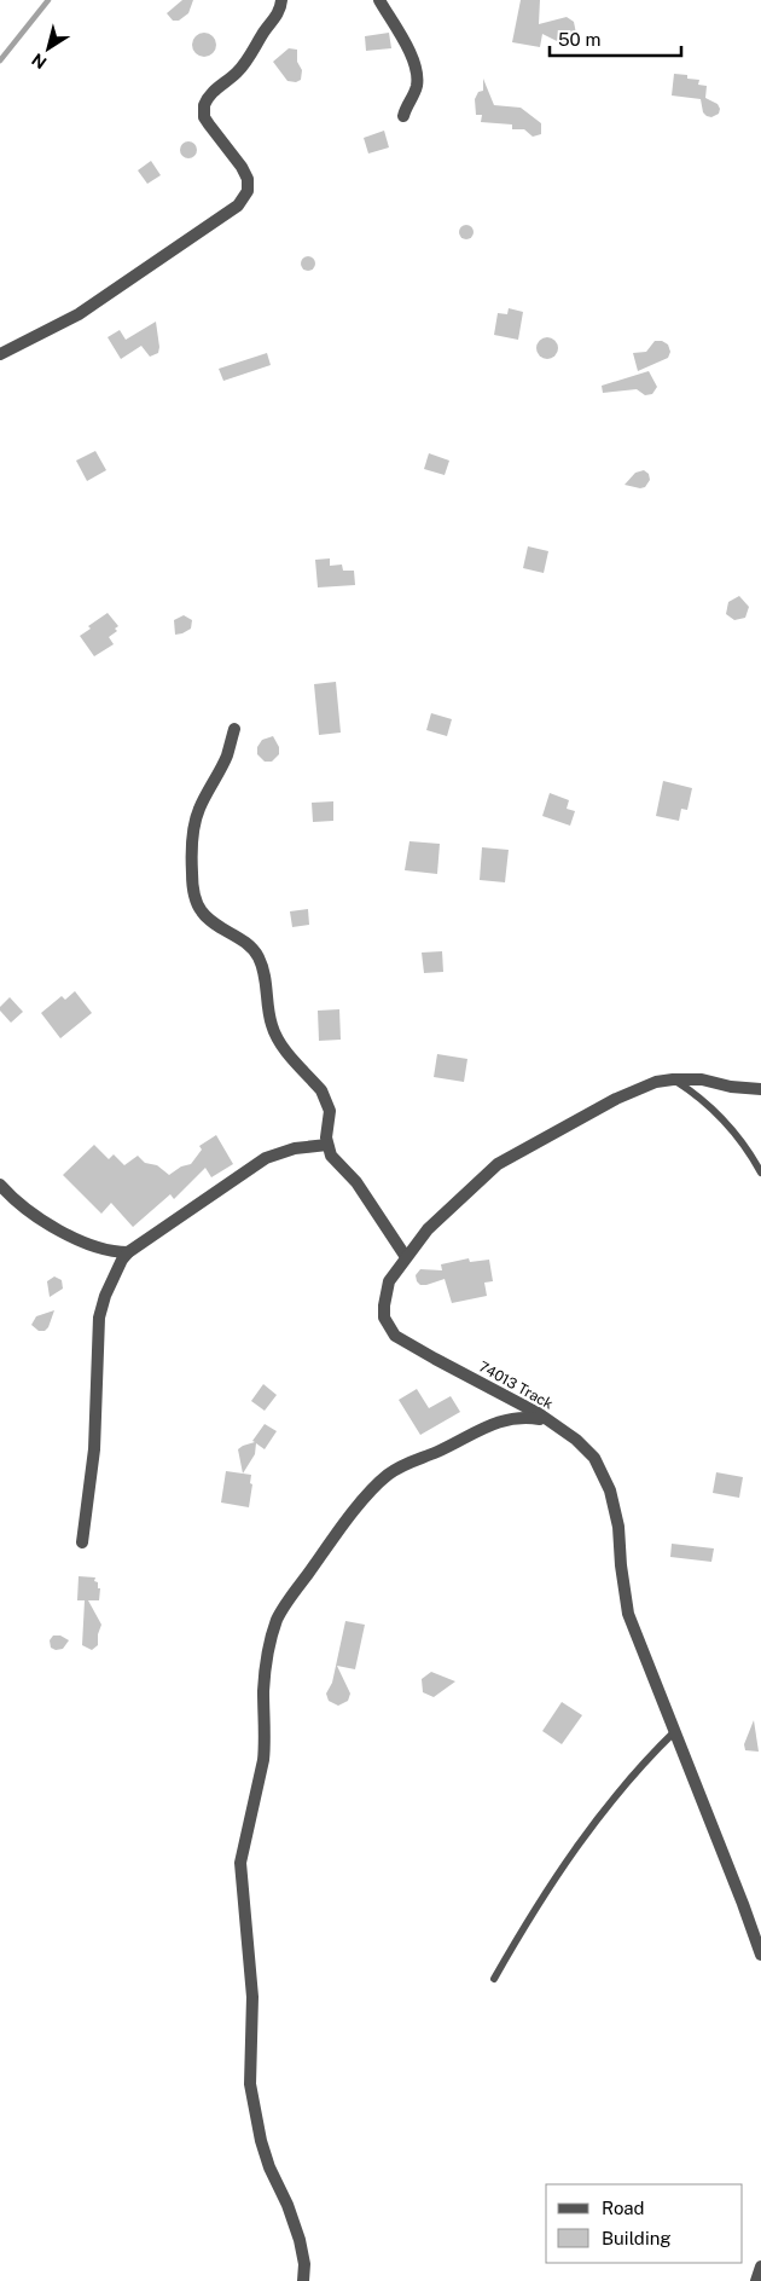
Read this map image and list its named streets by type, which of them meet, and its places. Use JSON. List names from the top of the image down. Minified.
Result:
{"streets":{"street":["74013 Track"]},"legend":["Road","Building"],"scale_bar":"50 m","north":"bottom left"}
